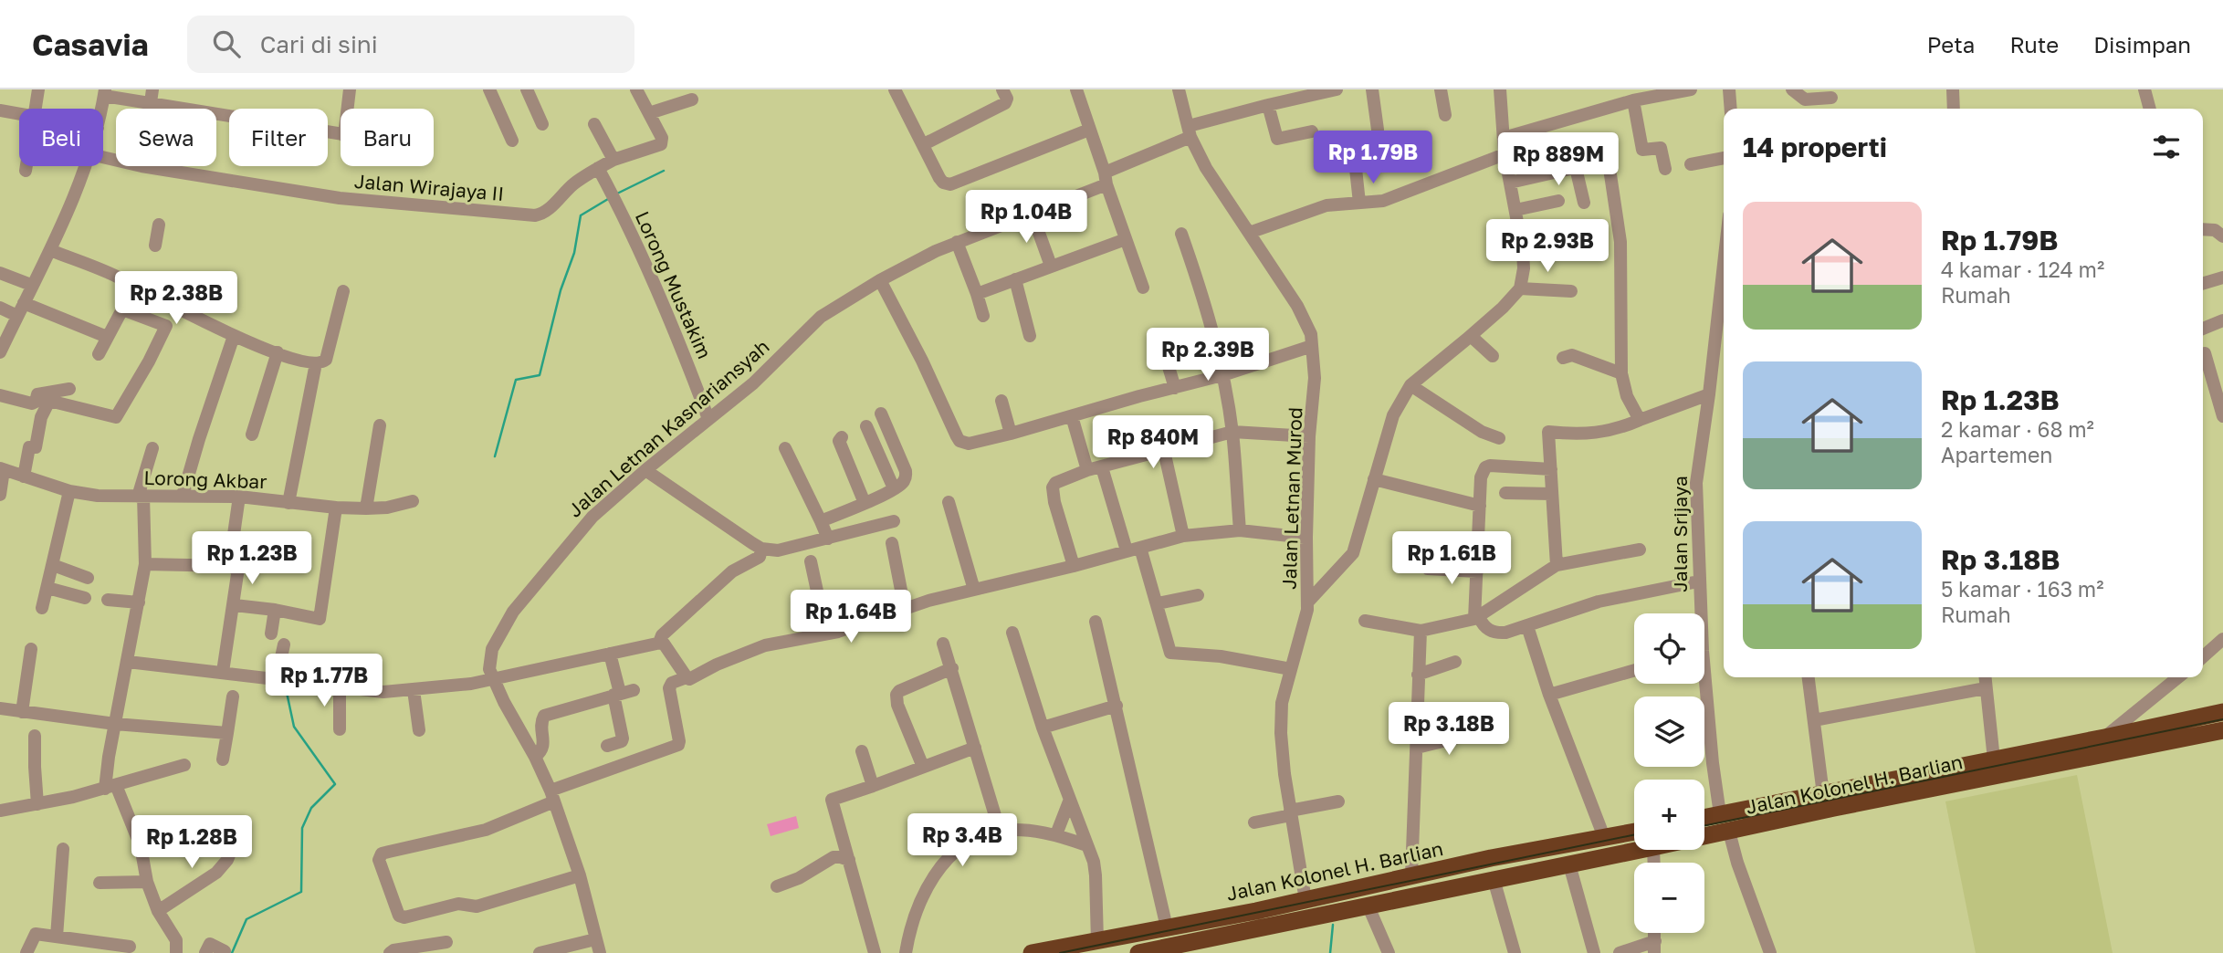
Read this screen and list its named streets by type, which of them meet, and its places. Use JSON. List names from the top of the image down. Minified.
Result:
{"streets":{"highway":["Jalan Kolonel H. Barlian"],"street":["Jalan Wirajaya II","Lorong Mustakim","Jalan Letnan Kasnariansyah","Lorong Akbar","Jalan Letnan Murod","Jalan Srijaya"]},"crossings":[["Jalan Wirajaya II","Lorong Mustakim"],["Lorong Mustakim","Jalan Letnan Kasnariansyah"],["Jalan Letnan Kasnariansyah","Jalan Letnan Murod"],["Jalan Letnan Murod","Jalan Kolonel H. Barlian"],["Jalan Srijaya","Jalan Kolonel H. Barlian"]],"page":{"header":"Casavia","search":"Cari di sini","nav":["Peta","Rute","Disimpan"],"chip":["Beli","Sewa","Filter","Baru"],"heading":"14 properti","price":["Rp 1.79B","Rp 889M","Rp 1.04B","Rp 2.93B","Rp 2.38B","Rp 2.39B","Rp 840M","Rp 1.23B","Rp 1.61B","Rp 1.64B","Rp 1.77B","Rp 3.18B","Rp 3.4B","Rp 1.28B"],"list":[{"name":"Rp 1.79B","note":"4 kamar · 124 m² · Rumah"},{"name":"Rp 1.23B","note":"2 kamar · 68 m² · Apartemen"},{"name":"Rp 3.18B","note":"5 kamar · 163 m² · Rumah"}],"map_buttons":["+","−"]}}
